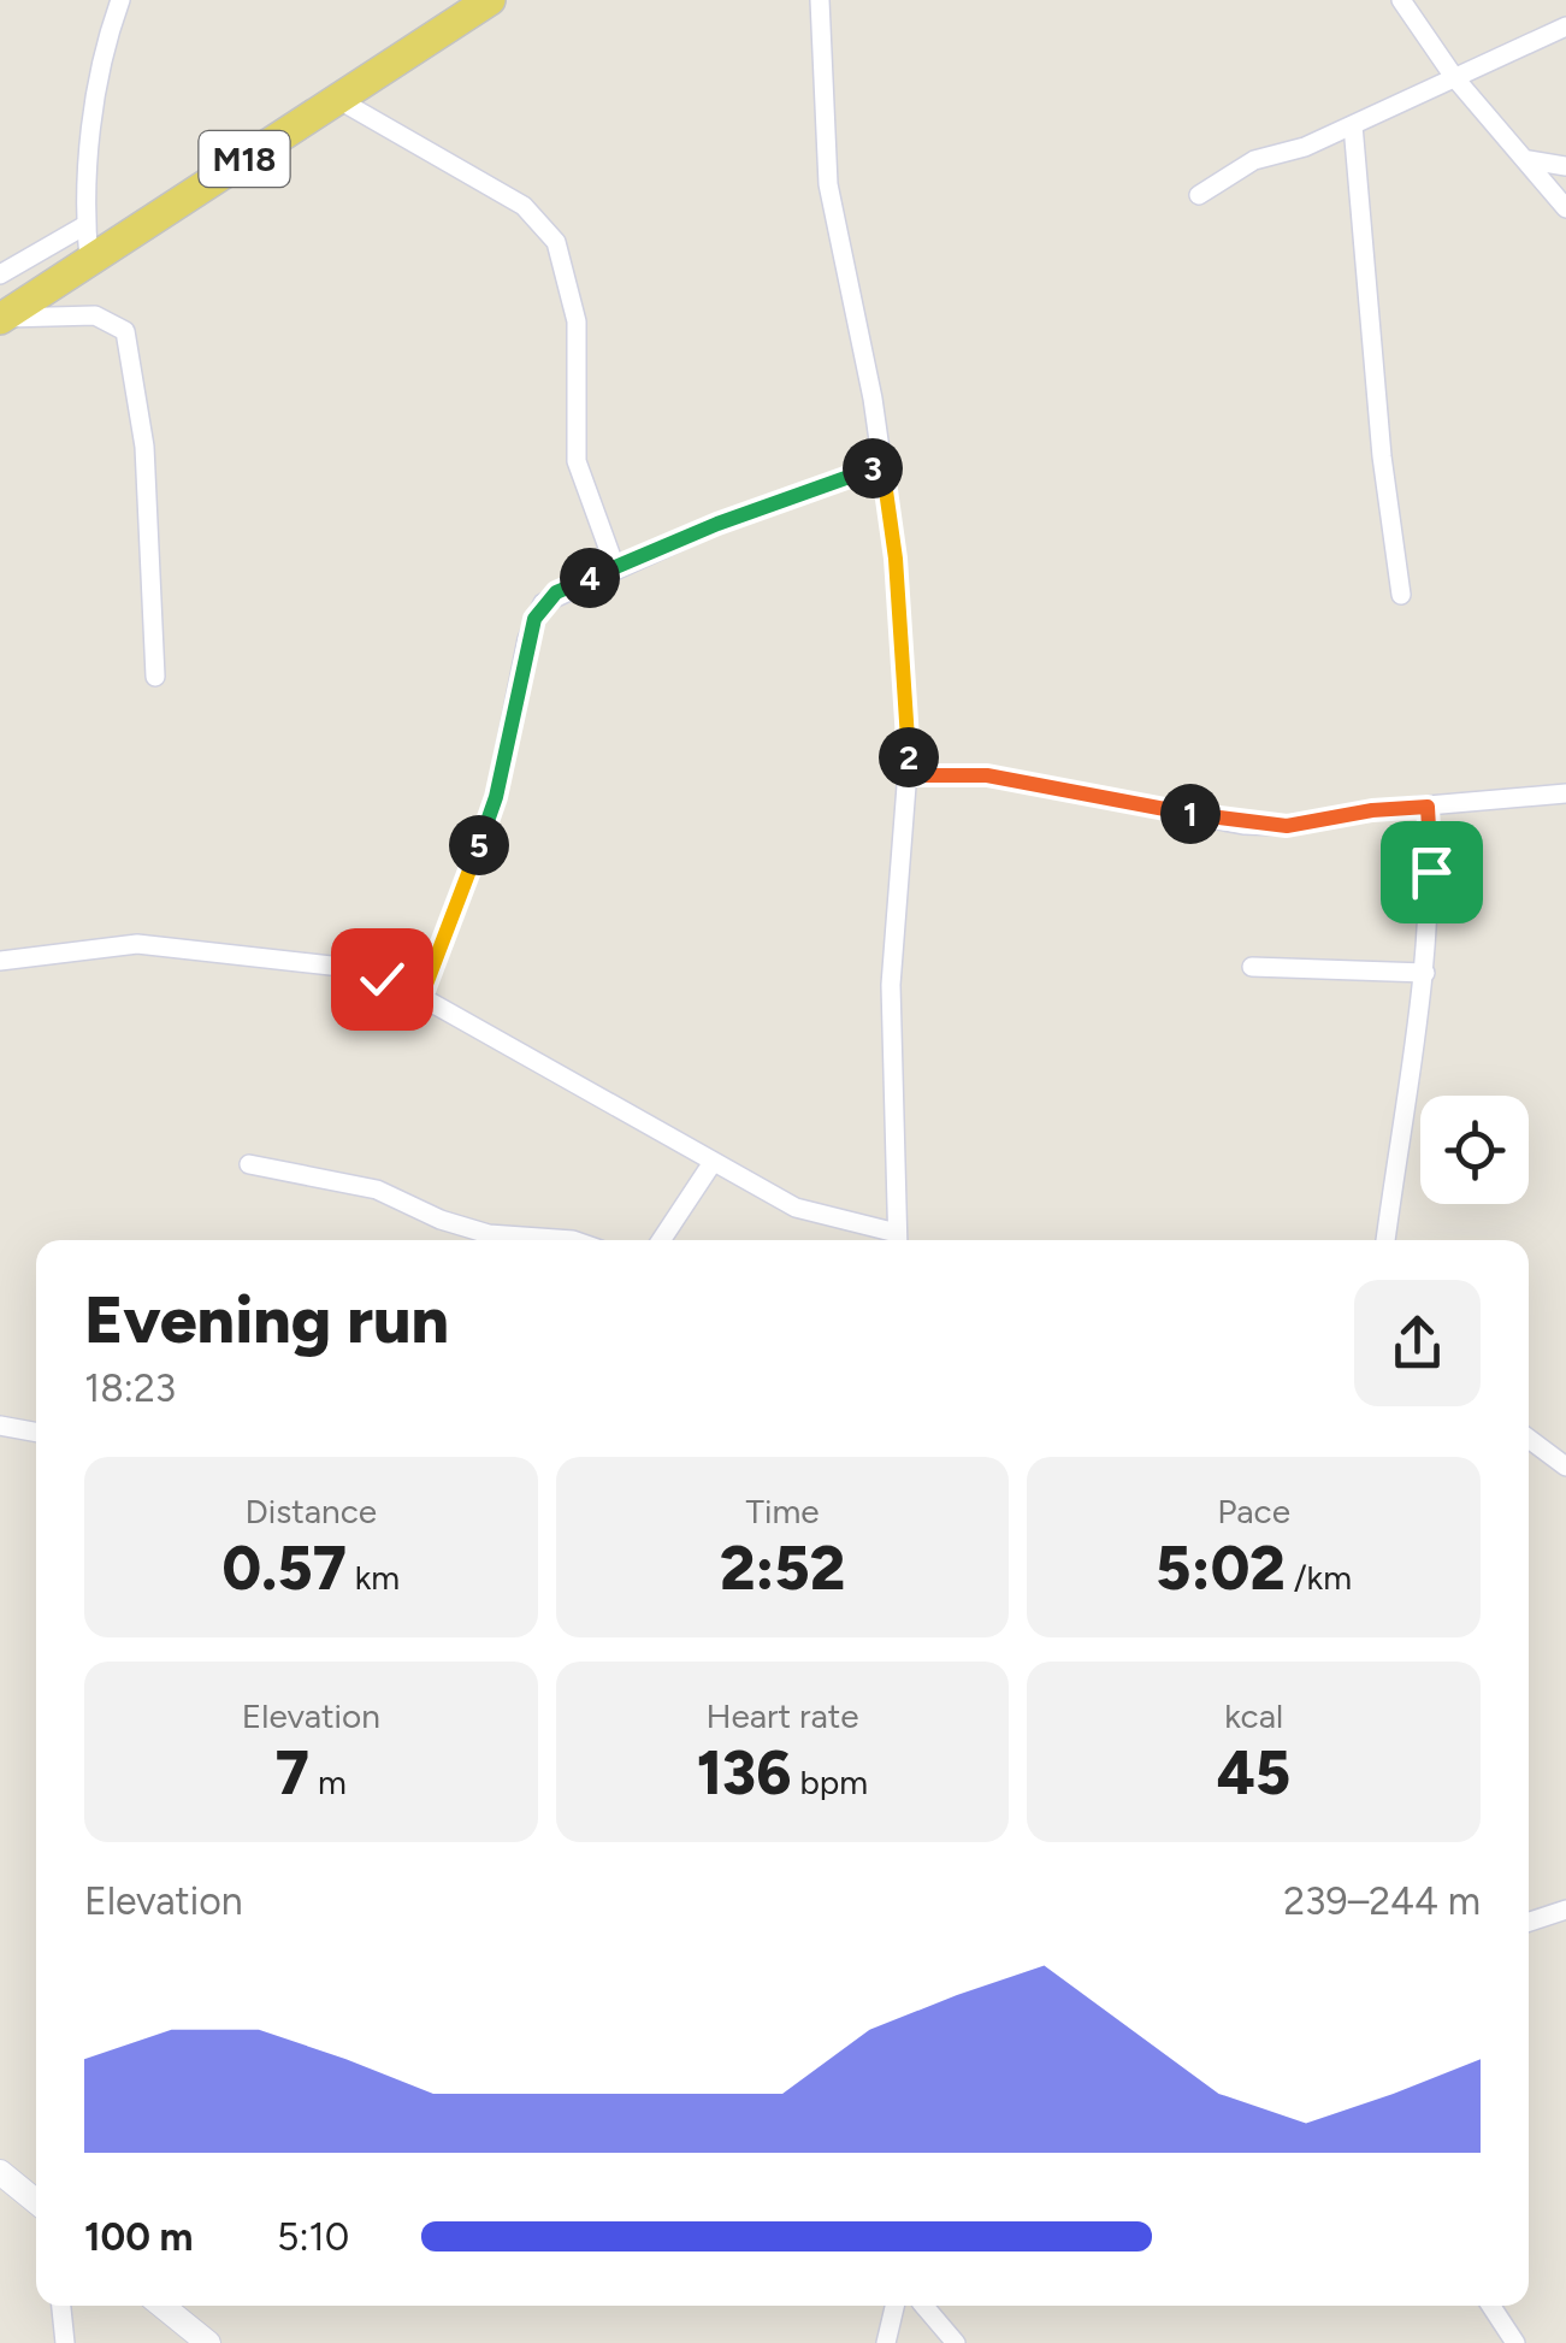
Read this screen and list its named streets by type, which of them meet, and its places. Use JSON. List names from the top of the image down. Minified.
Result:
{"streets":{"main road":["M18"]},"page":{"pins":["3","4","2","1","5"],"heading":["Evening run","18:23"],"stats":[["Distance","0.57 km"],["Time","2:52"],["Pace","5:02 /km"],["Elevation","7 m"],["Heart rate","136 bpm"],["kcal","45"]],"chart":["Elevation","239–244 m"],"list":[{"name":"100 m","note":"5:10"}]}}
